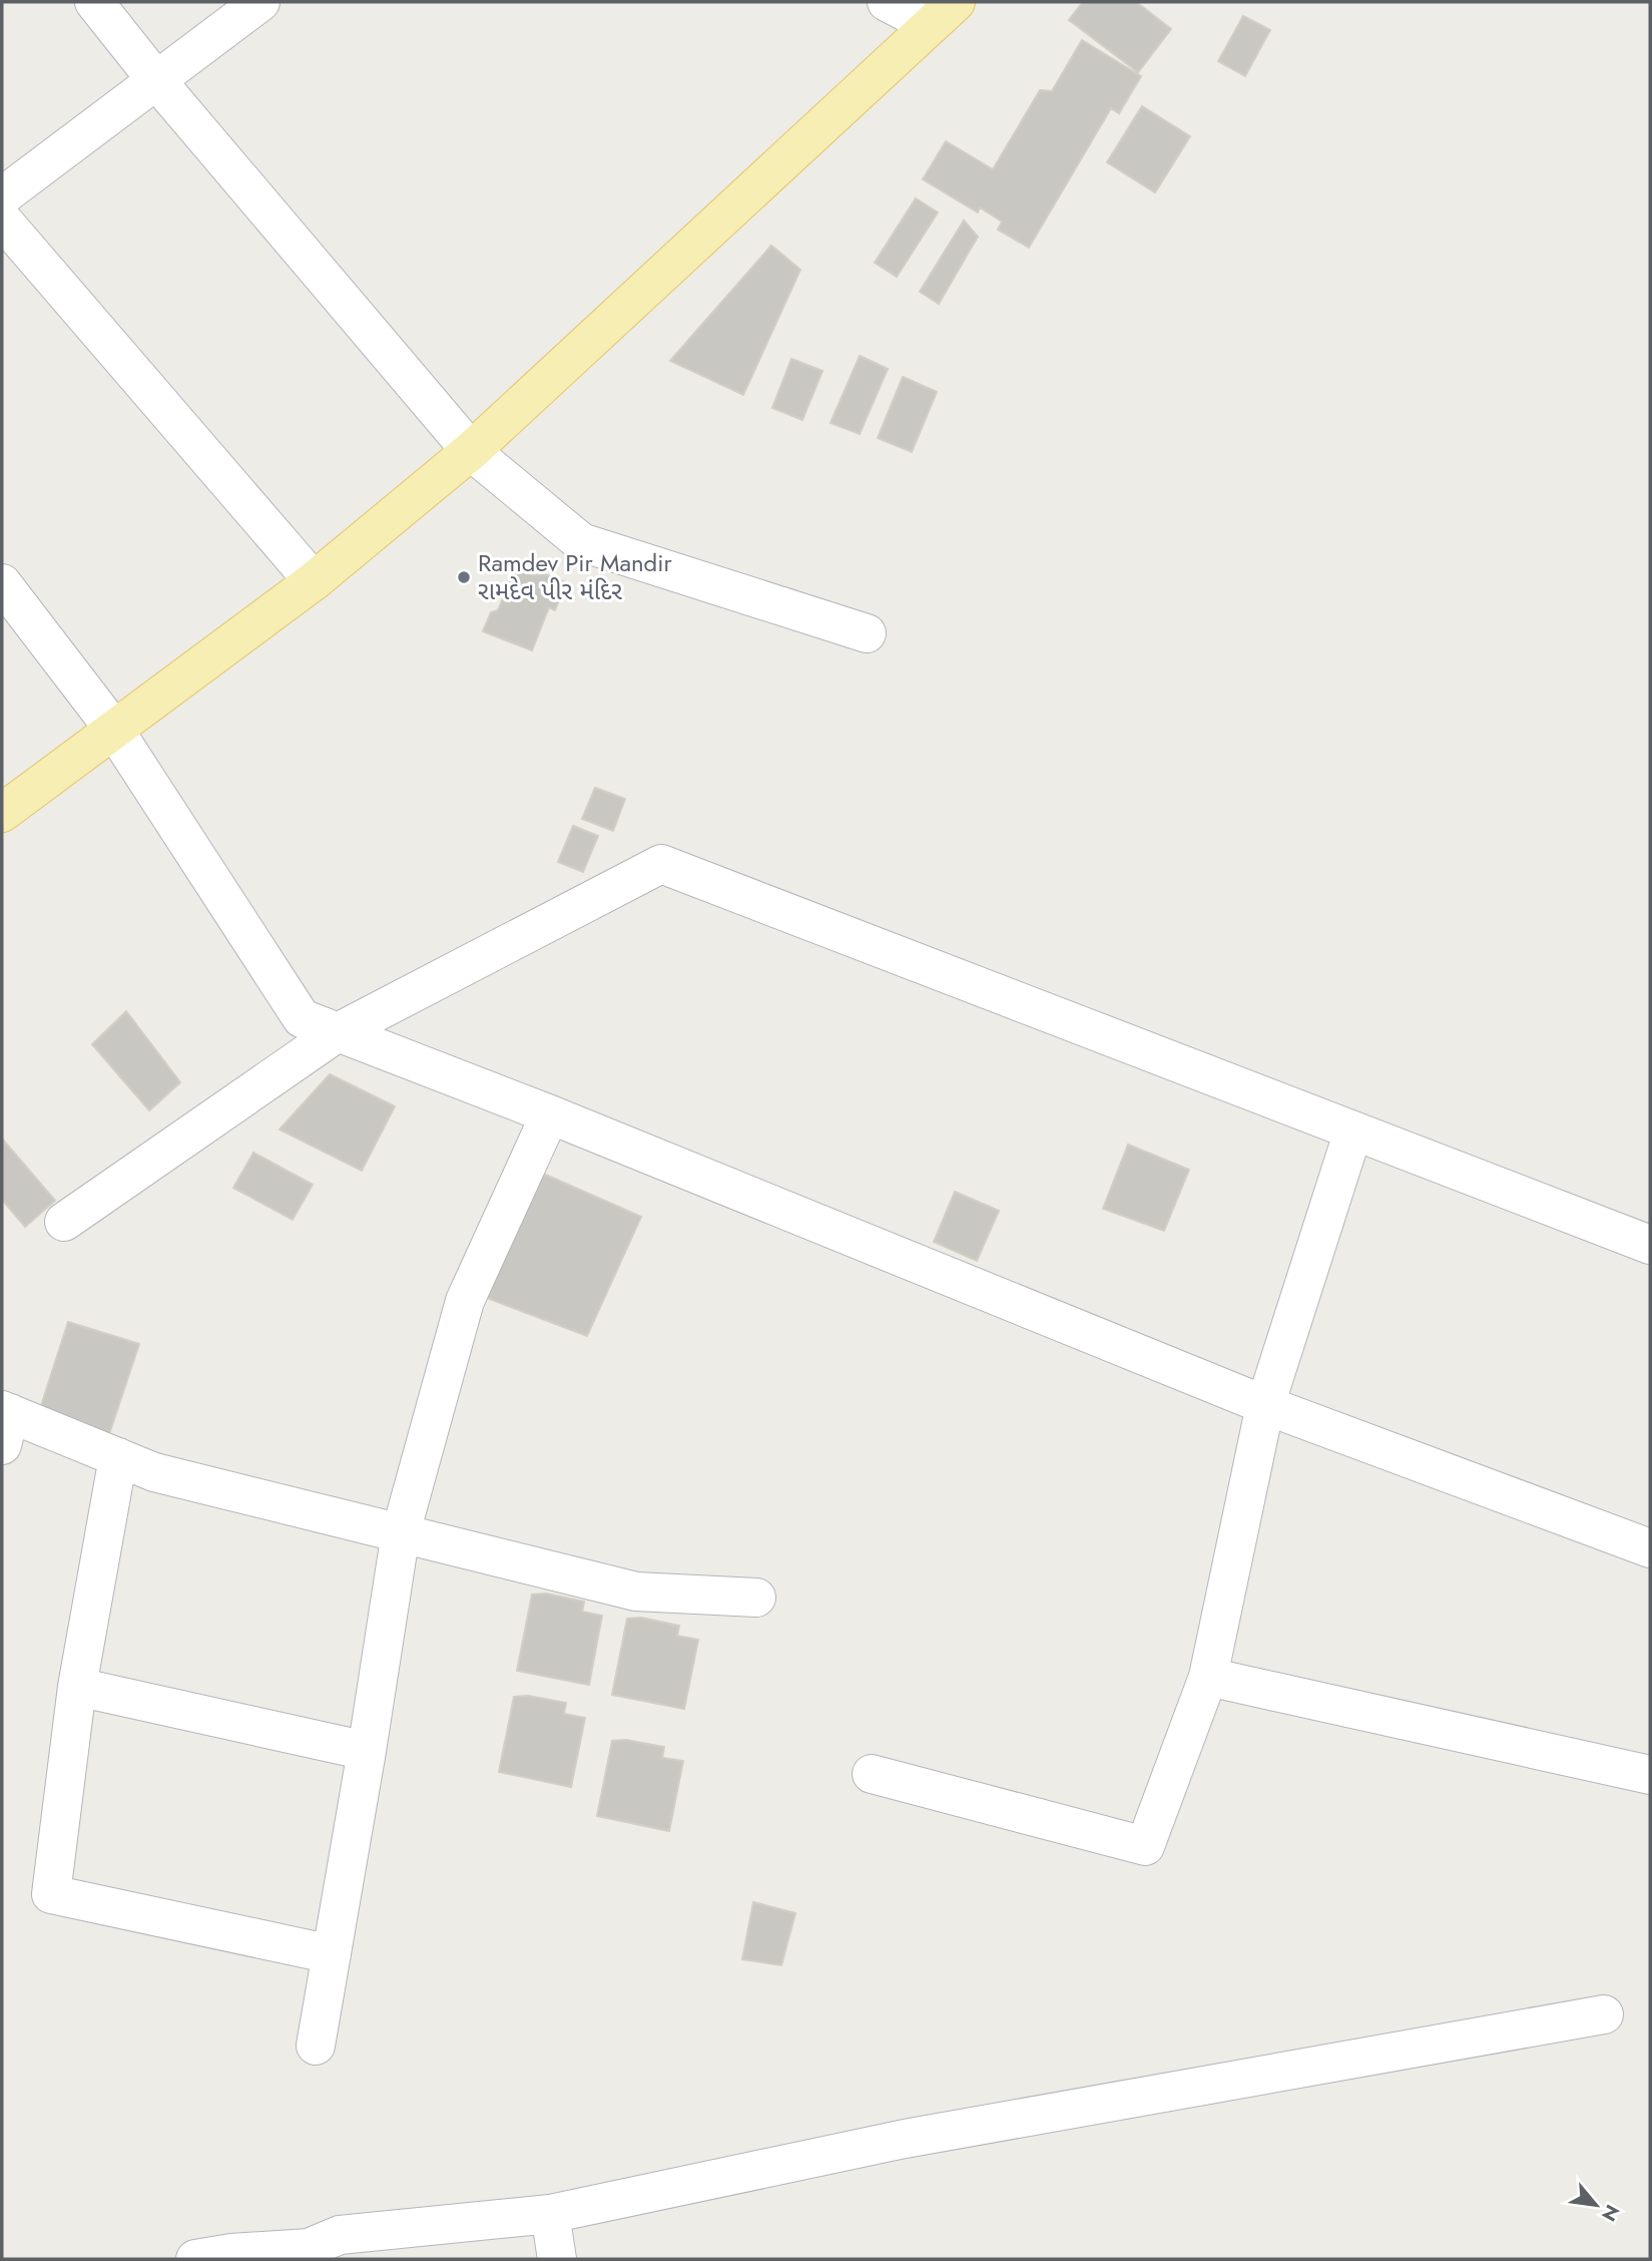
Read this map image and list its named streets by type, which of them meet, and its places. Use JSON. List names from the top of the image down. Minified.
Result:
{"places":["Ramdev Pir Mandir રામદેવ પીર મંદિર"],"north":"bottom right"}
